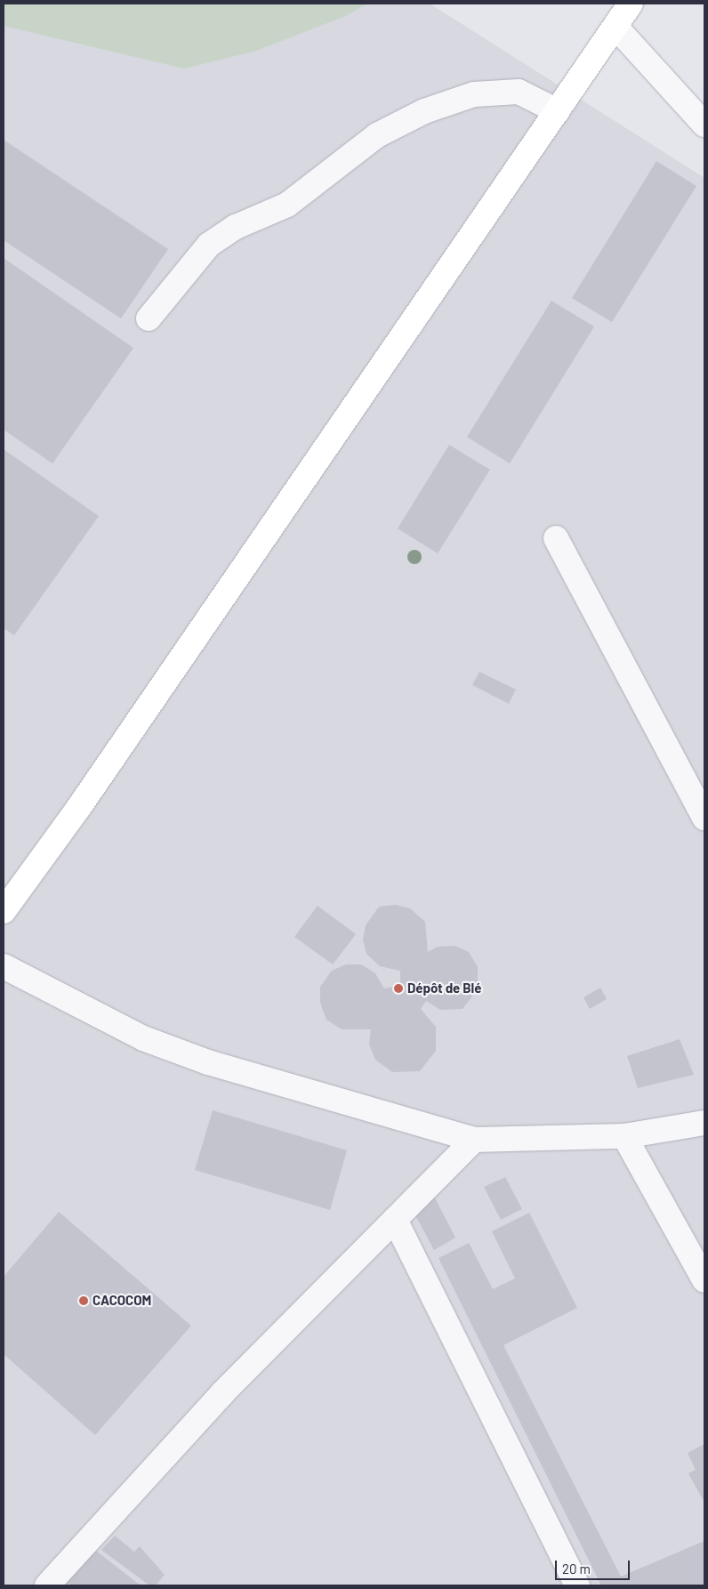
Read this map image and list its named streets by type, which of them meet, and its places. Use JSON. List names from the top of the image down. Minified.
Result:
{"places":["Dépôt de Blé","CACOCOM"],"scale_bar":"20 m"}
